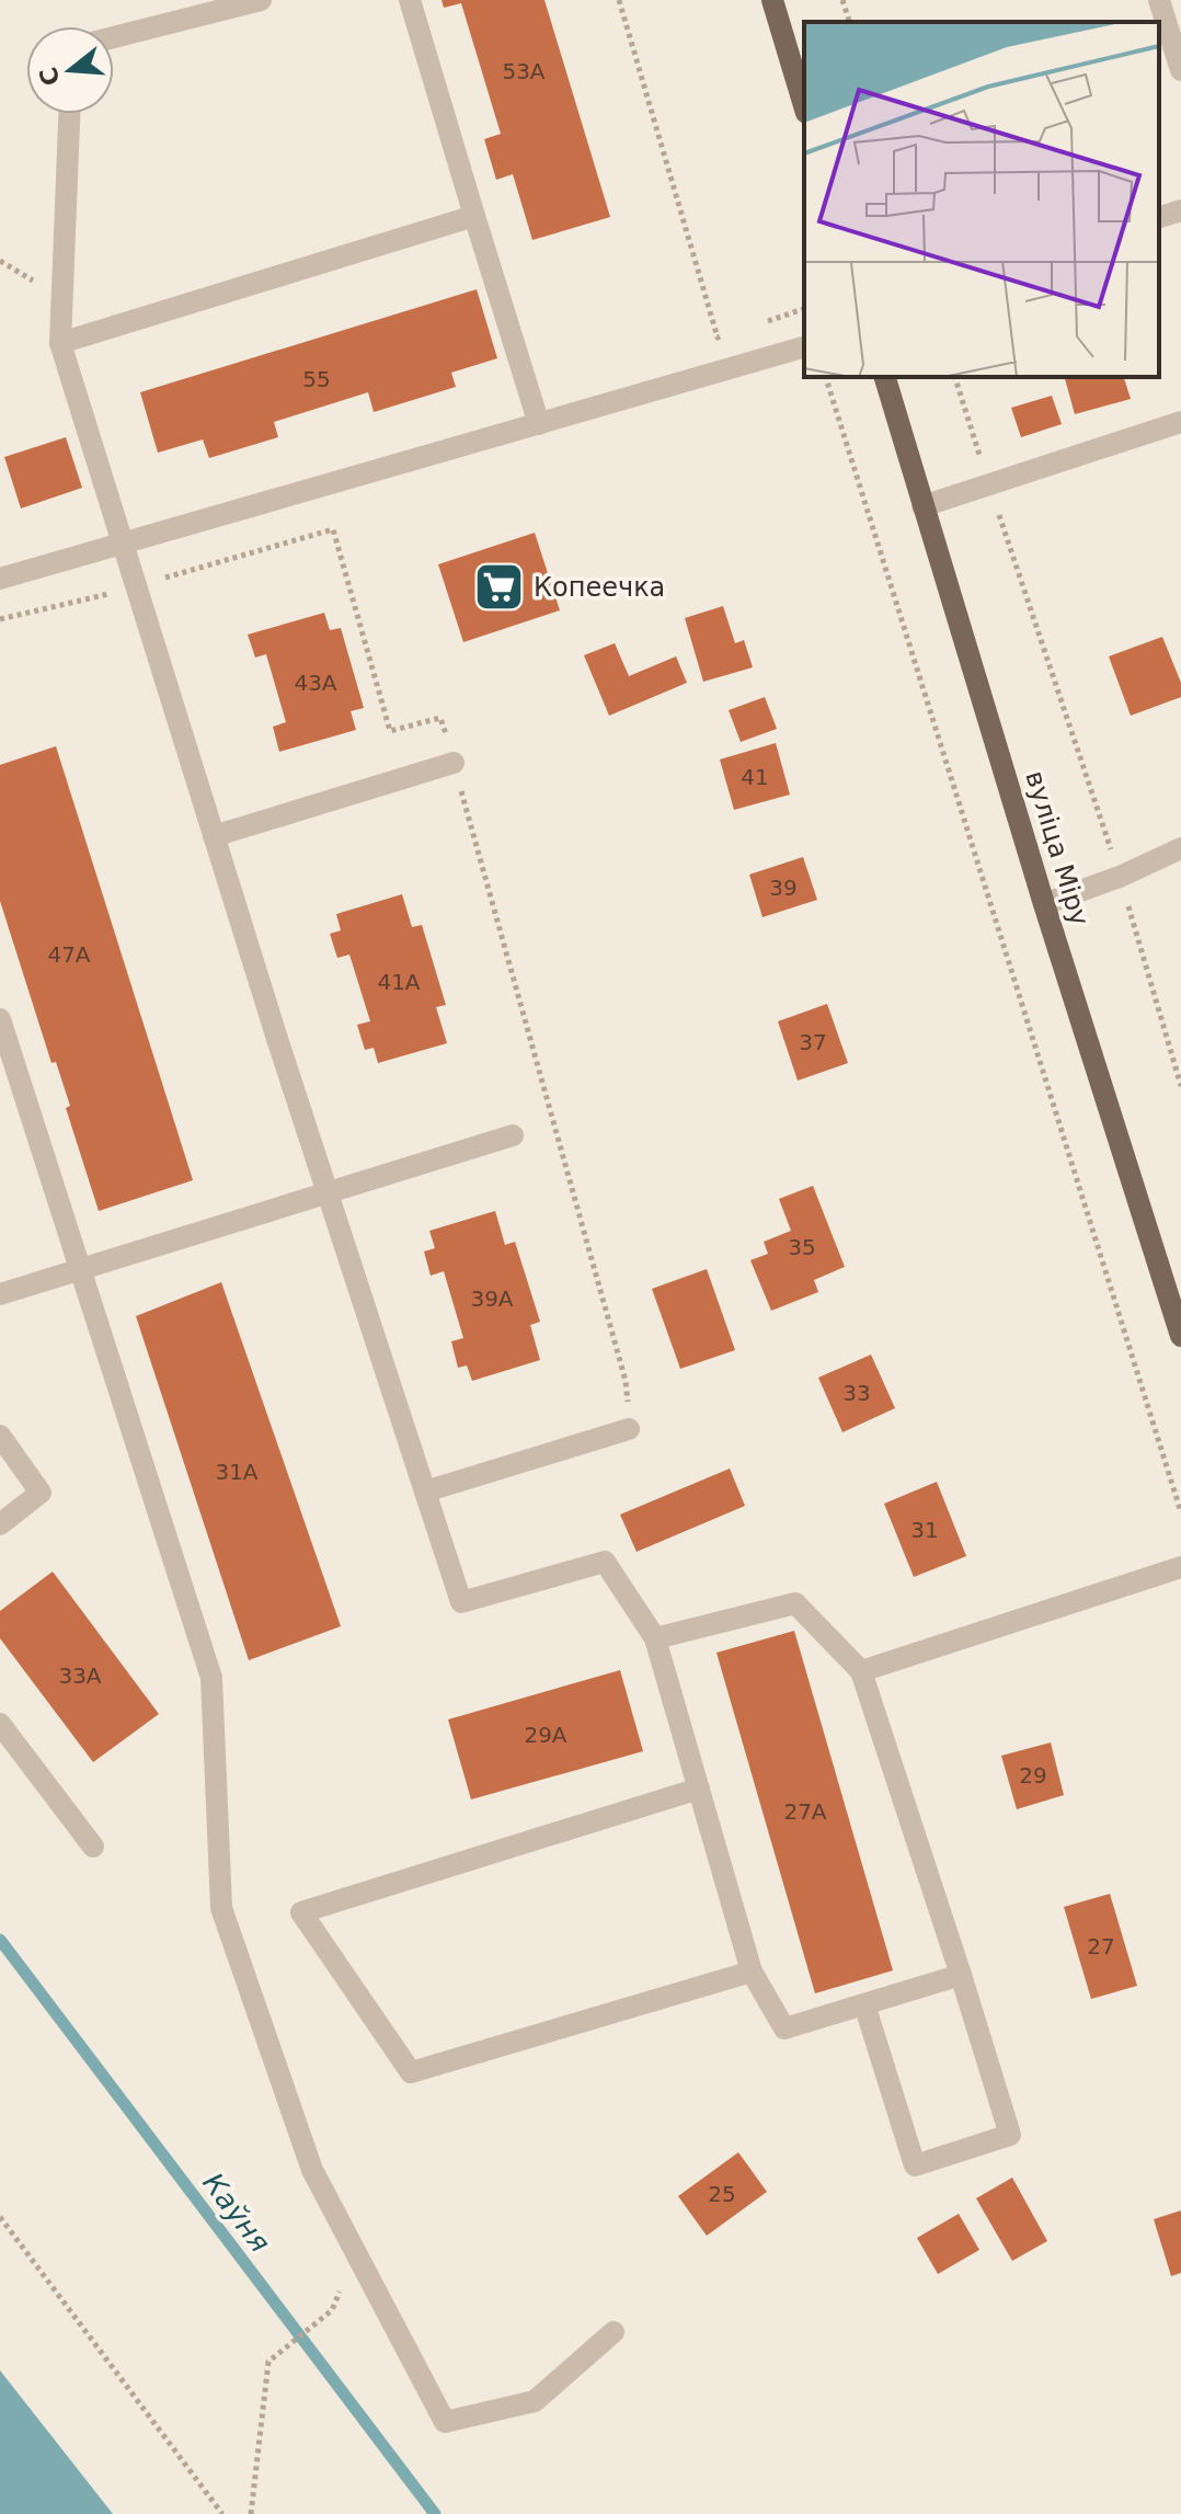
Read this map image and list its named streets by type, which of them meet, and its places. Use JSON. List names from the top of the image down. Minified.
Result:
{"streets":{"main road":["вуліца Міру"]},"water":["Каўня"],"places":{"supermarket":["Копеечка"]},"house_numbers":["53А","55","43А","41","39","47А","41А","37","35","39А","33","31А","31","33А","29А","29","27А","27","25"],"north":"left"}
